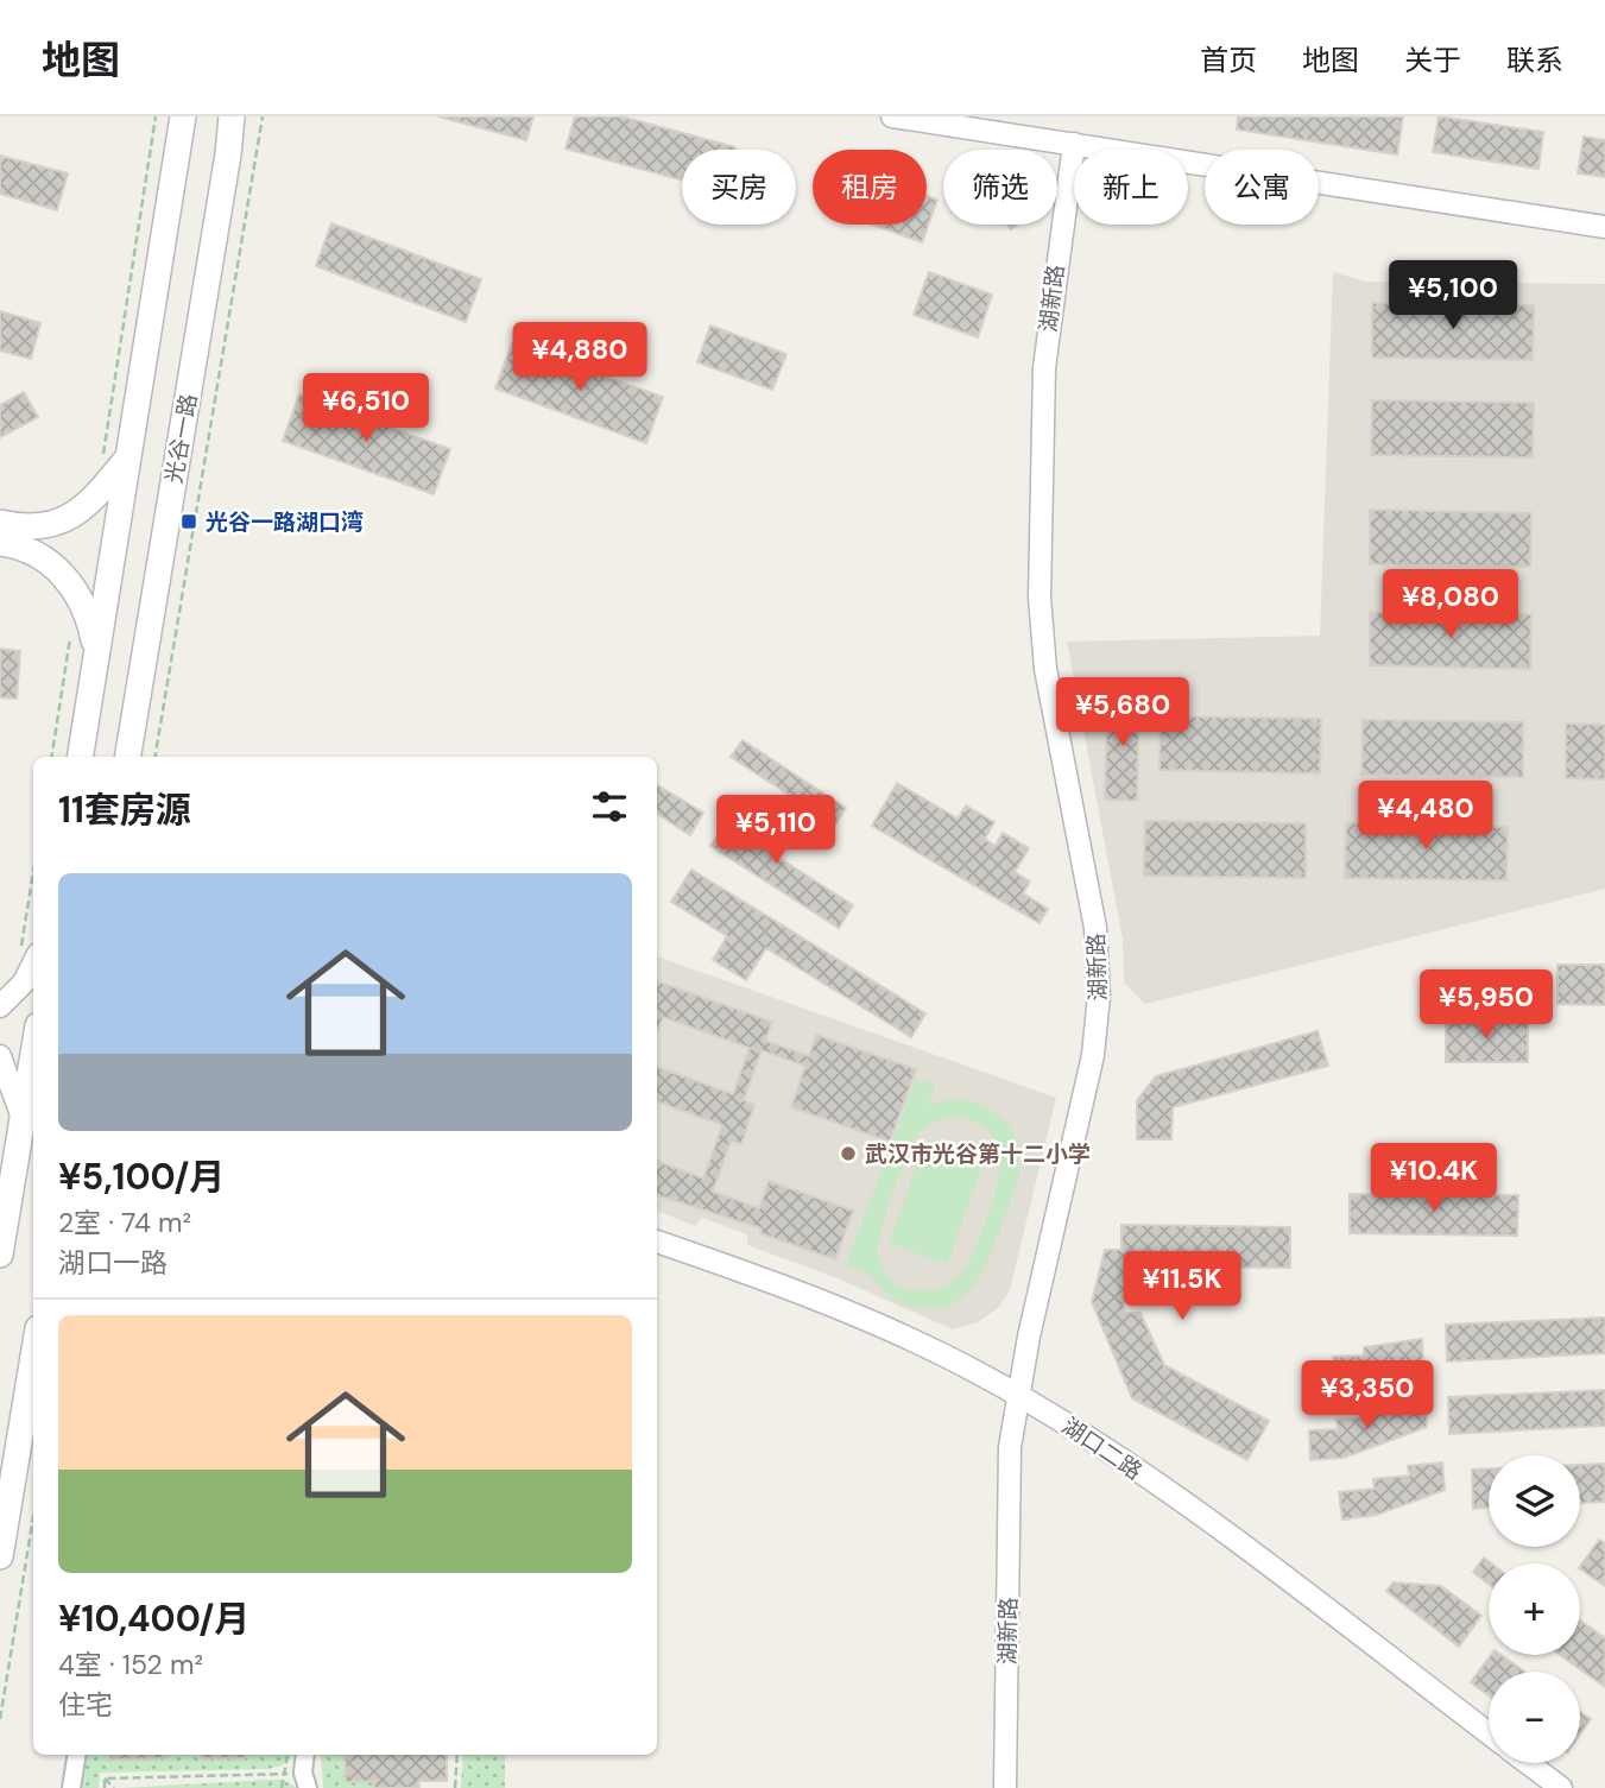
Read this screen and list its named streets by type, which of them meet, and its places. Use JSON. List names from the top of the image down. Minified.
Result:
{"streets":{"main road":["光谷一路"],"street":["湖新路","湖口二路"]},"crossings":[["湖新路","湖口二路"]],"places":{"transit":["光谷一路湖口湾"],"other":["武汉市光谷第十二小学"]},"page":{"header":"地图","nav":["首页","地图","关于","联系"],"chip":["买房","租房","筛选","新上","公寓"],"price":["¥5,100","¥4,880","¥6,510","¥8,080","¥5,680","¥4,480","¥5,110","¥5,950","¥10.4K","¥11.5K","¥3,350"],"heading":"11套房源","list":[{"name":"¥5,100/月","note":"2室 · 74 m² · 湖口一路"},{"name":"¥10,400/月","note":"4室 · 152 m² · 住宅"}],"map_buttons":["+","−"]}}
